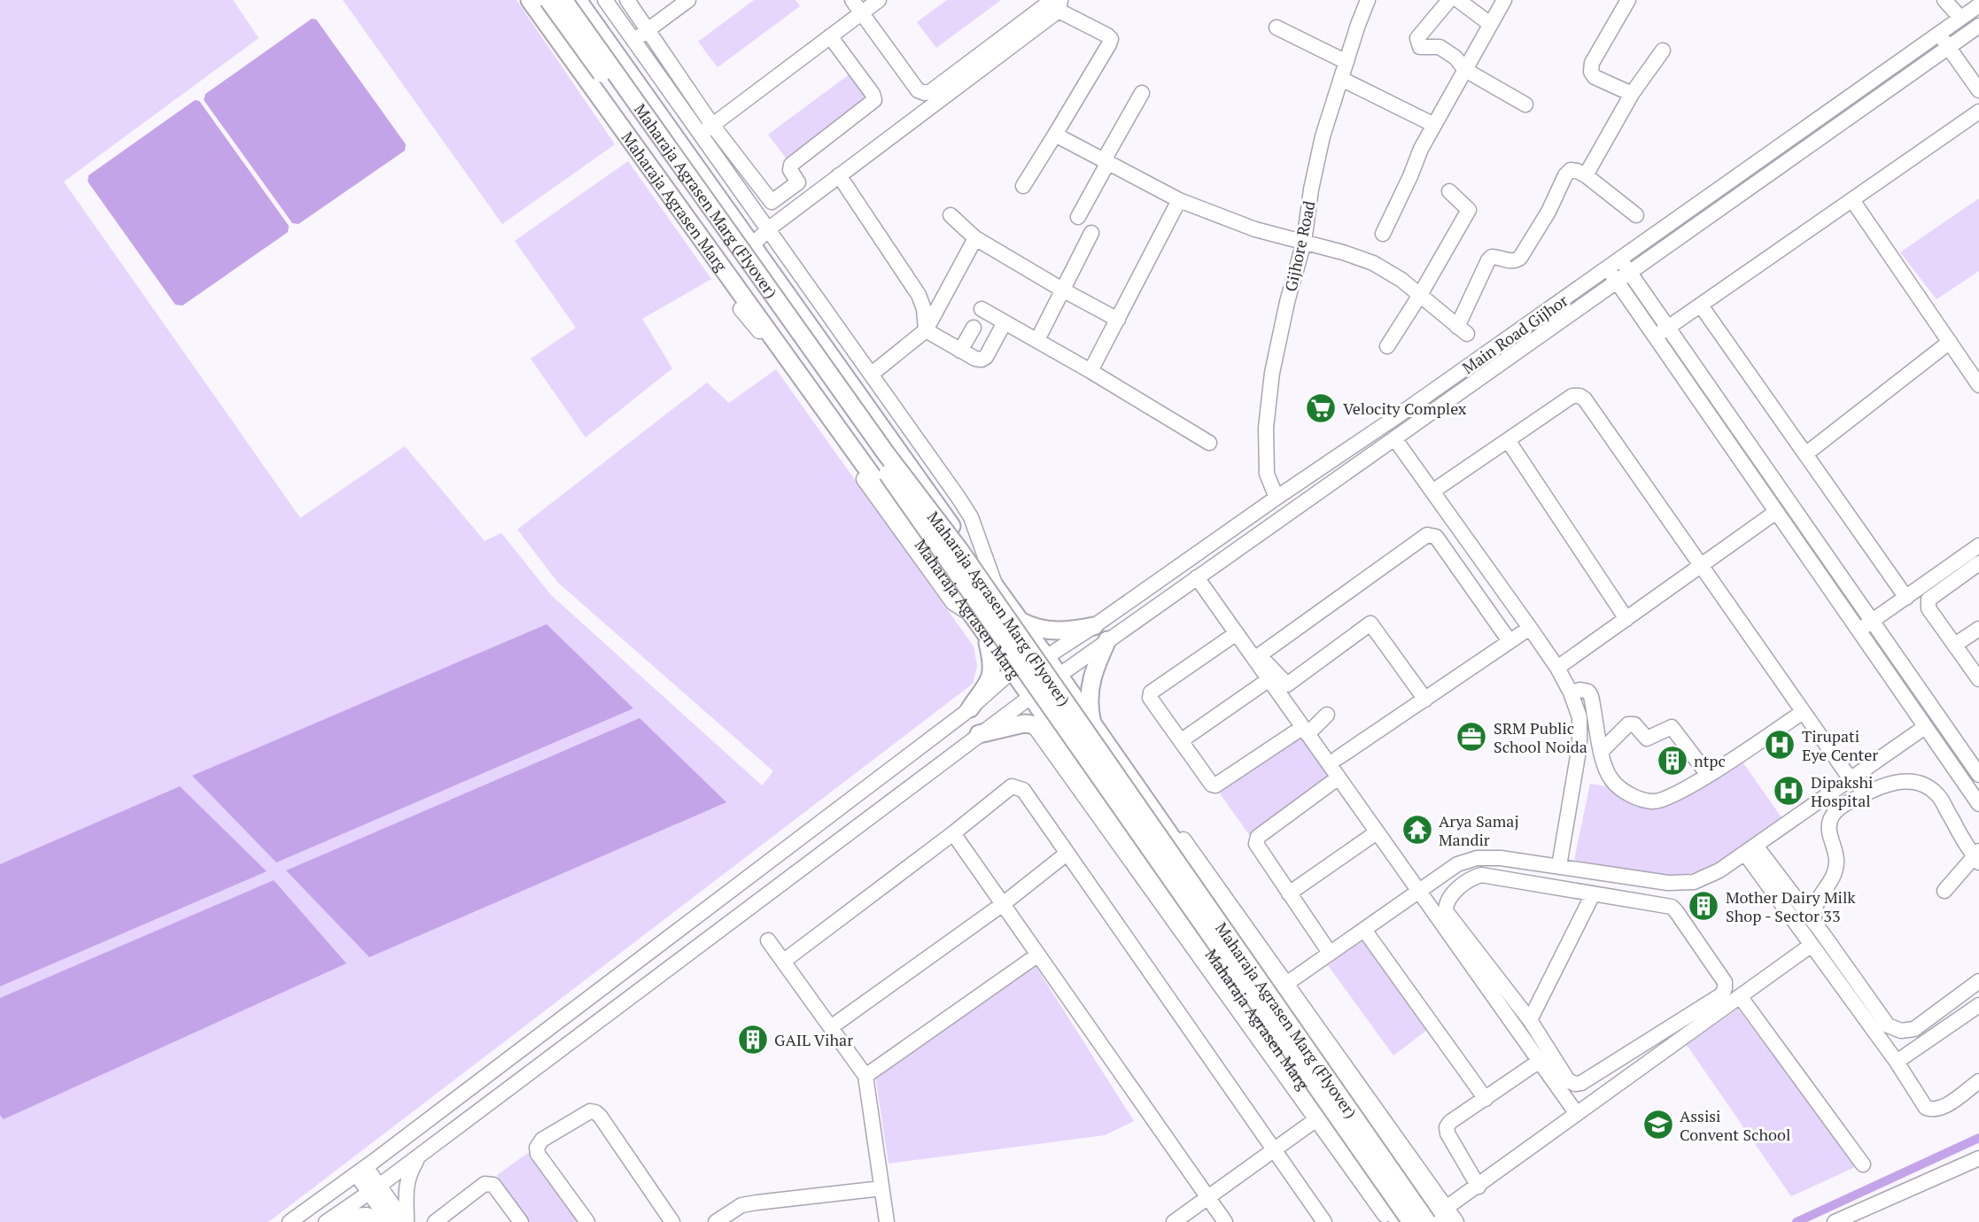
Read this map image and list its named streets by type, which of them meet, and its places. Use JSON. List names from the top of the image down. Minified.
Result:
{"streets":{"main road":["Maharaja Agrasen Marg","Maharaja Agrasen Marg (Flyover)"],"street":["Gijhore Road","Main Road Gijhor"]},"crossings":[["Maharaja Agrasen Marg","Maharaja Agrasen Marg (Flyover)"],["Maharaja Agrasen Marg","Main Road Gijhor"],["Gijhore Road","Main Road Gijhor"]],"places":{"supermarket":["Velocity Complex"],"office":["SRM Public School Noida"],"hospital":["Tirupati Eye Center","Dipakshi Hospital"],"building":["ntpc","Mother Dairy Milk Shop - Sector 33","GAIL Vihar"],"temple":["Arya Samaj Mandir"],"school or university":["Assisi Convent School"]}}
